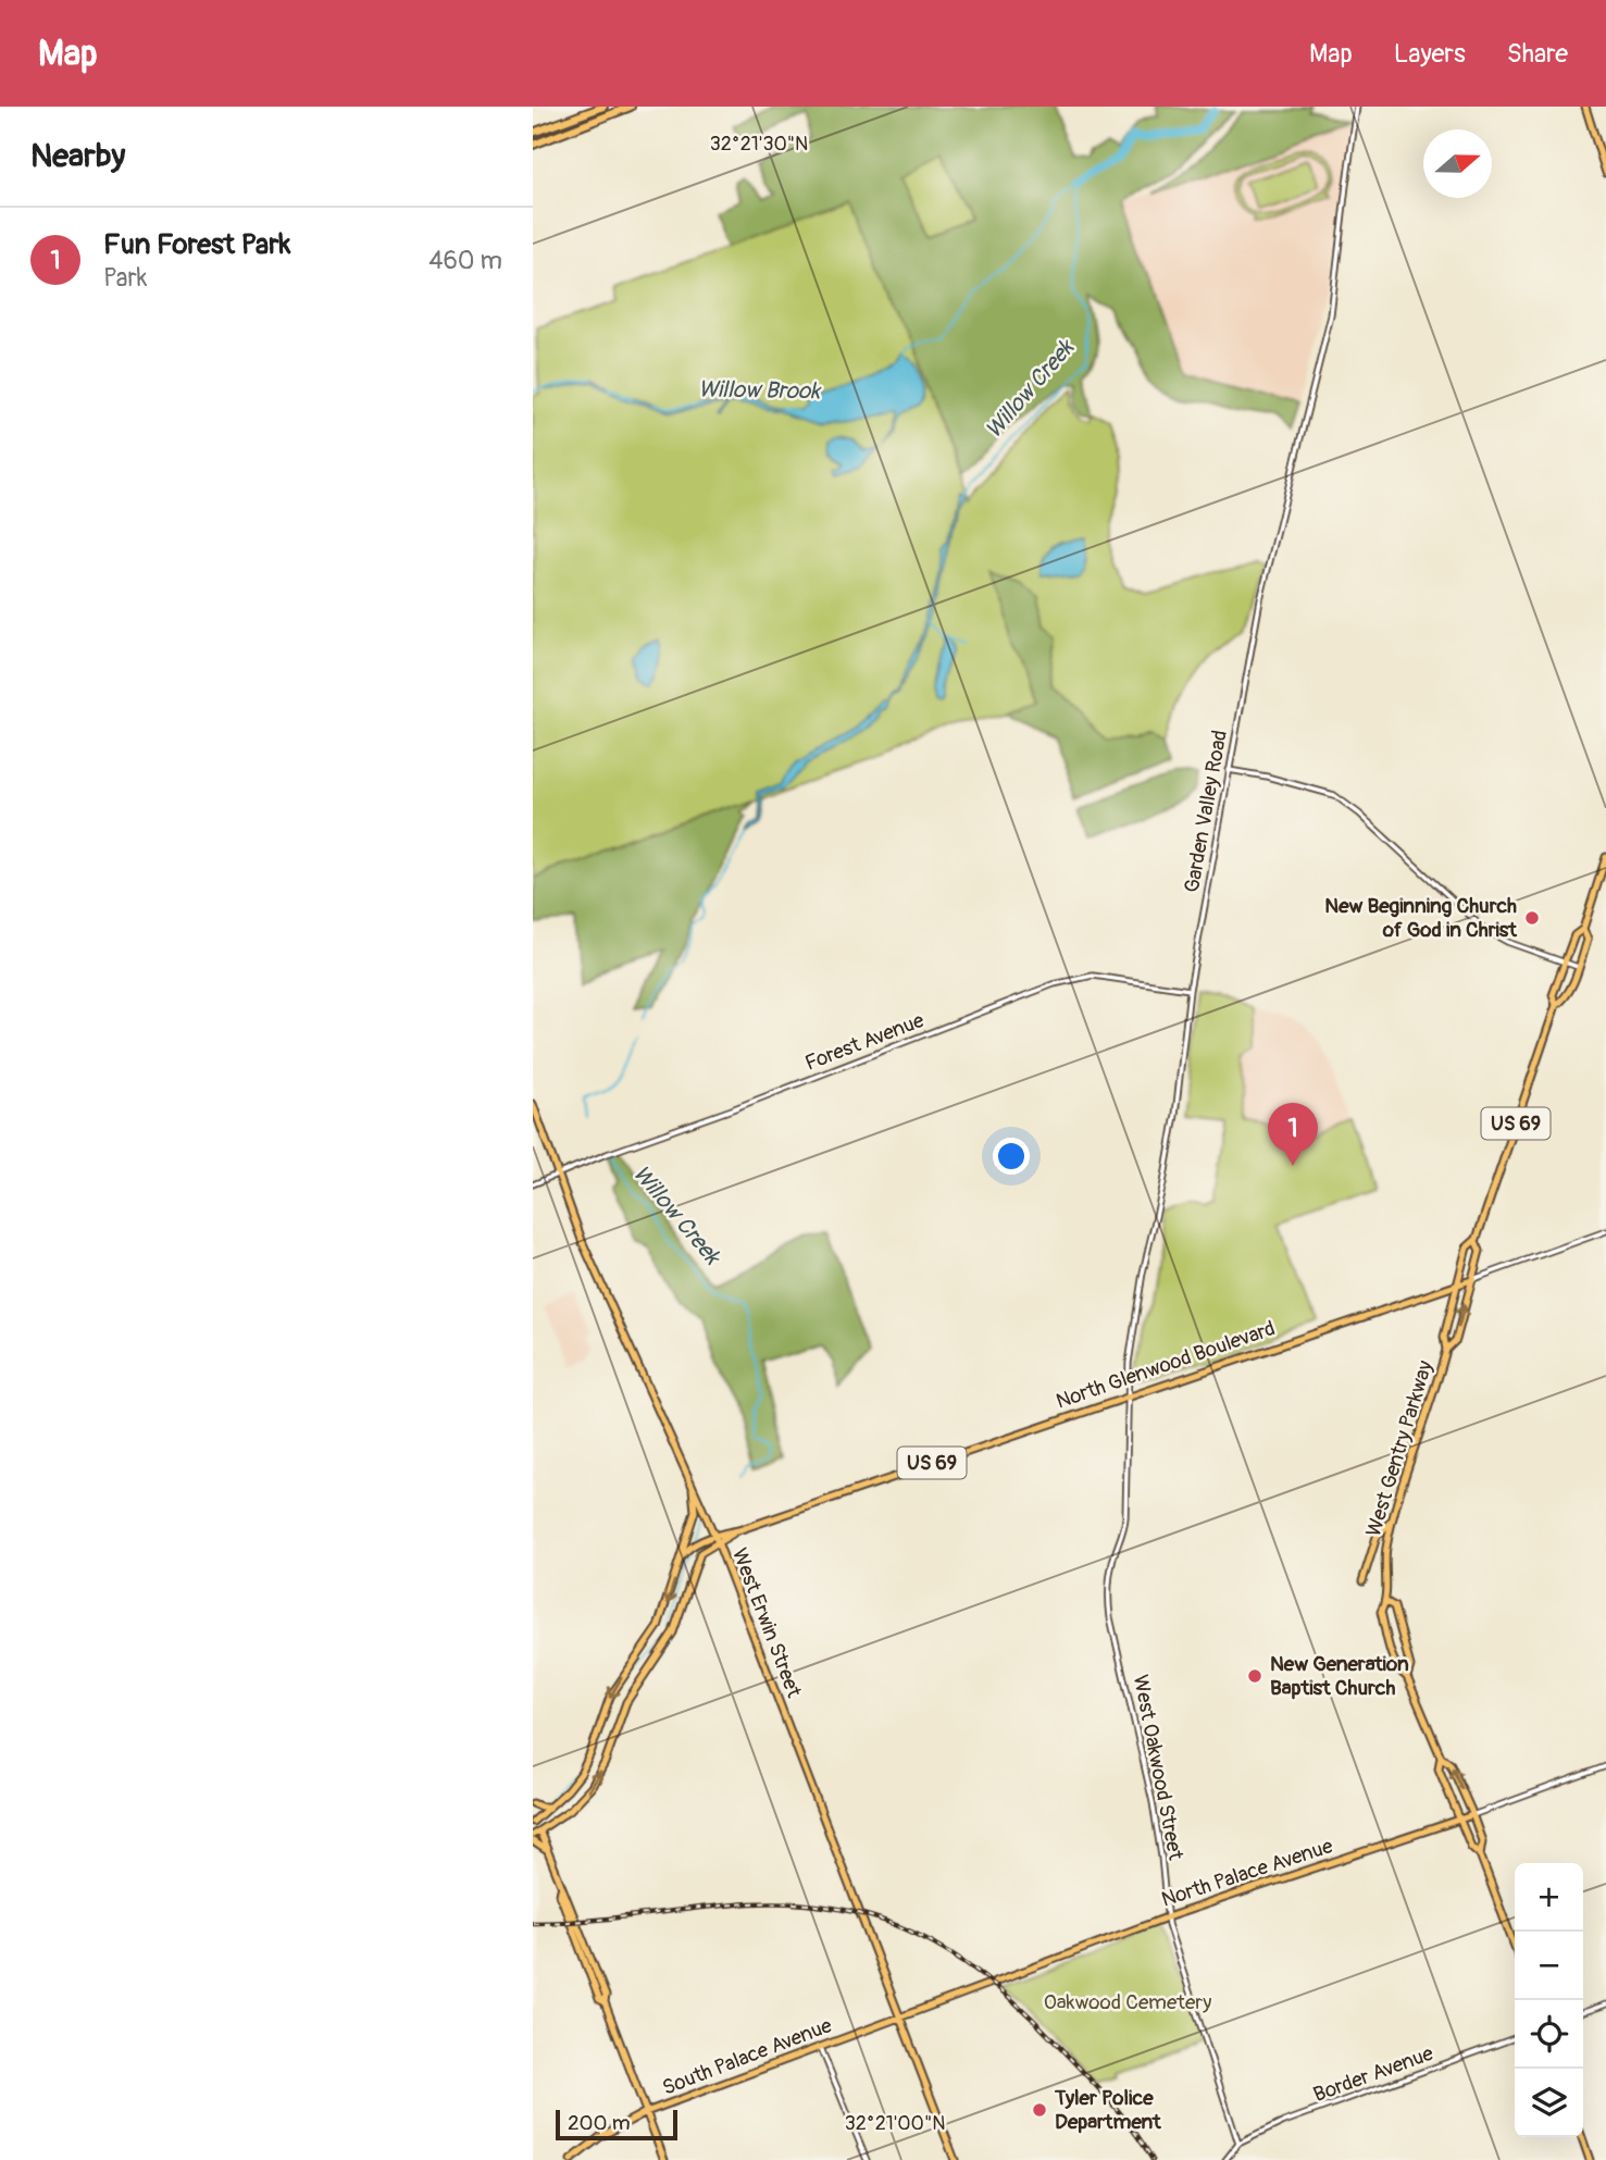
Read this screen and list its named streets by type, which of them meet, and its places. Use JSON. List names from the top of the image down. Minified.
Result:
{"streets":{"main road":["US 69","North Glenwood Boulevard","West Gentry Parkway","West Erwin Street","North Palace Avenue","South Palace Avenue"],"street":["Garden Valley Road","Forest Avenue","West Oakwood Street","Border Avenue"]},"crossings":[["Garden Valley Road","Forest Avenue"],["Garden Valley Road","North Glenwood Boulevard"],["Garden Valley Road","West Oakwood Street"],["Forest Avenue","West Erwin Street"],["US 69","North Glenwood Boulevard"],["US 69","West Erwin Street"],["North Glenwood Boulevard","West Gentry Parkway"],["North Glenwood Boulevard","West Erwin Street"],["West Gentry Parkway","North Palace Avenue"],["West Erwin Street","North Palace Avenue"],["West Erwin Street","South Palace Avenue"],["West Oakwood Street","North Palace Avenue"],["West Oakwood Street","Border Avenue"],["North Palace Avenue","South Palace Avenue"]],"water":["Willow Creek","Willow Brook"],"parks":["Oakwood Cemetery"],"places":["New Beginning Church of God in Christ","New Generation Baptist Church","Tyler Police Department"],"scale_bar":"200 m","north":"right","page":{"header":"Map","nav":["Map","Layers","Share"],"heading":"Nearby","list":[{"mark":"1","name":"Fun Forest Park","note":"Park","value":"460 m"}],"pins":"1","map_buttons":["+","−"],"scale":"200 m"},"coordinates":["32°21'30\"N","32°21'00\"N"]}
